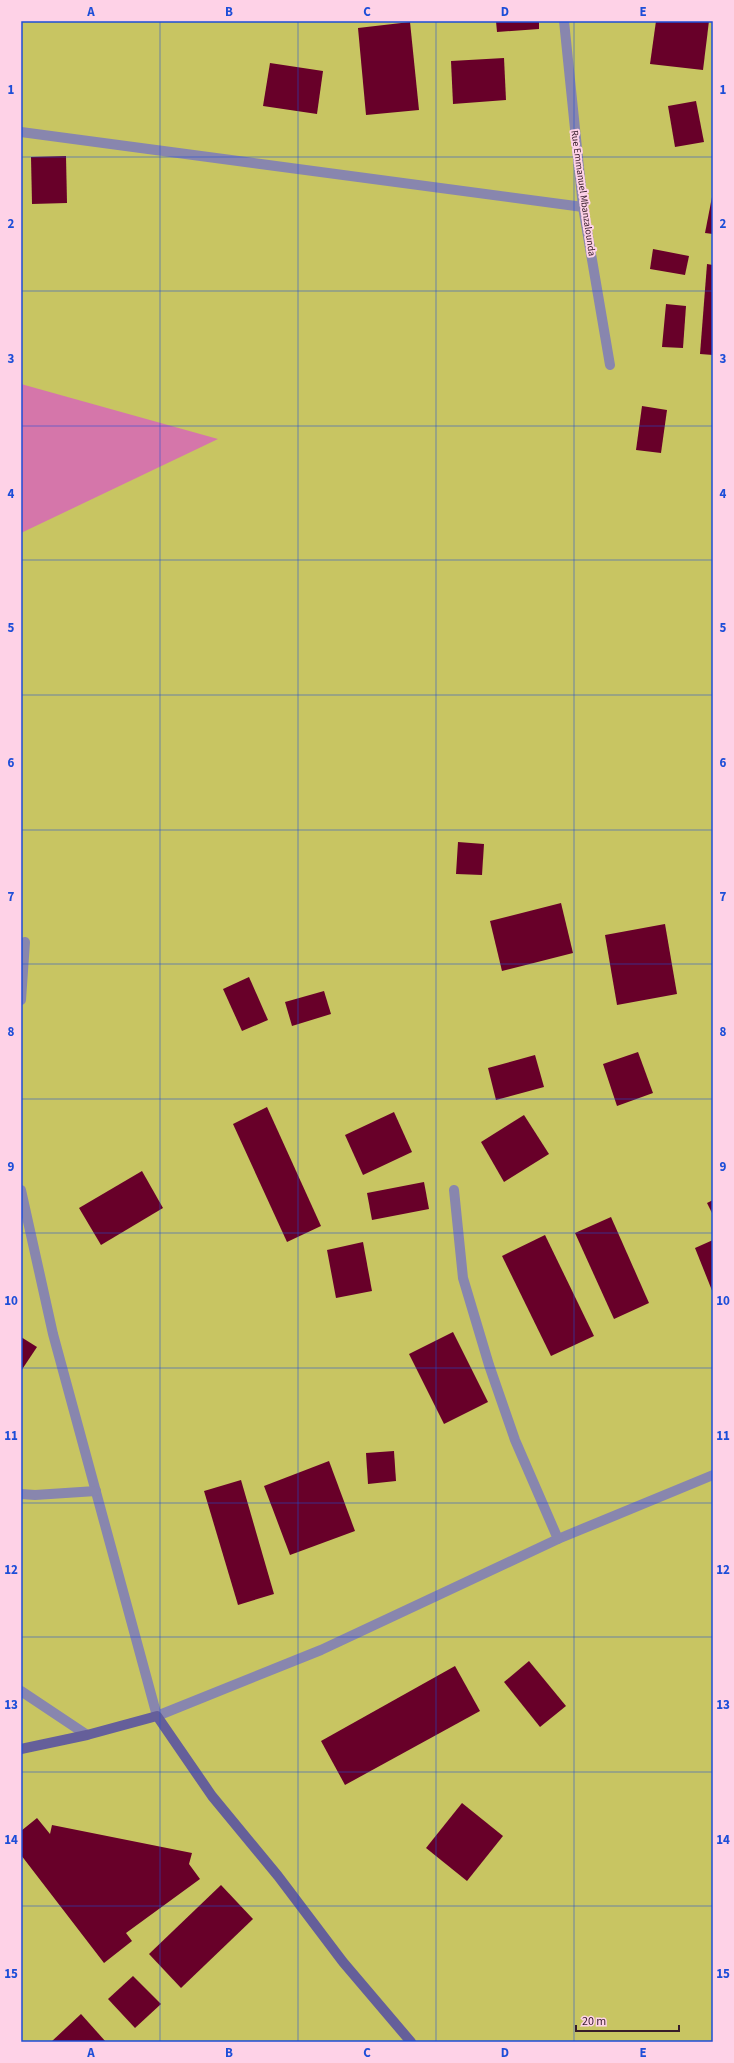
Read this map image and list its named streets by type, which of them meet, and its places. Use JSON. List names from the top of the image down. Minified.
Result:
{"streets":{"street":["Rue Emmanuel Mbanzalounda"]},"scale_bar":"20 m","grid":{"columns":["A","B","C","D","E"],"rows":["1","2","3","4","5","6","7","8","9","10","11","12","13","14","15"]}}
